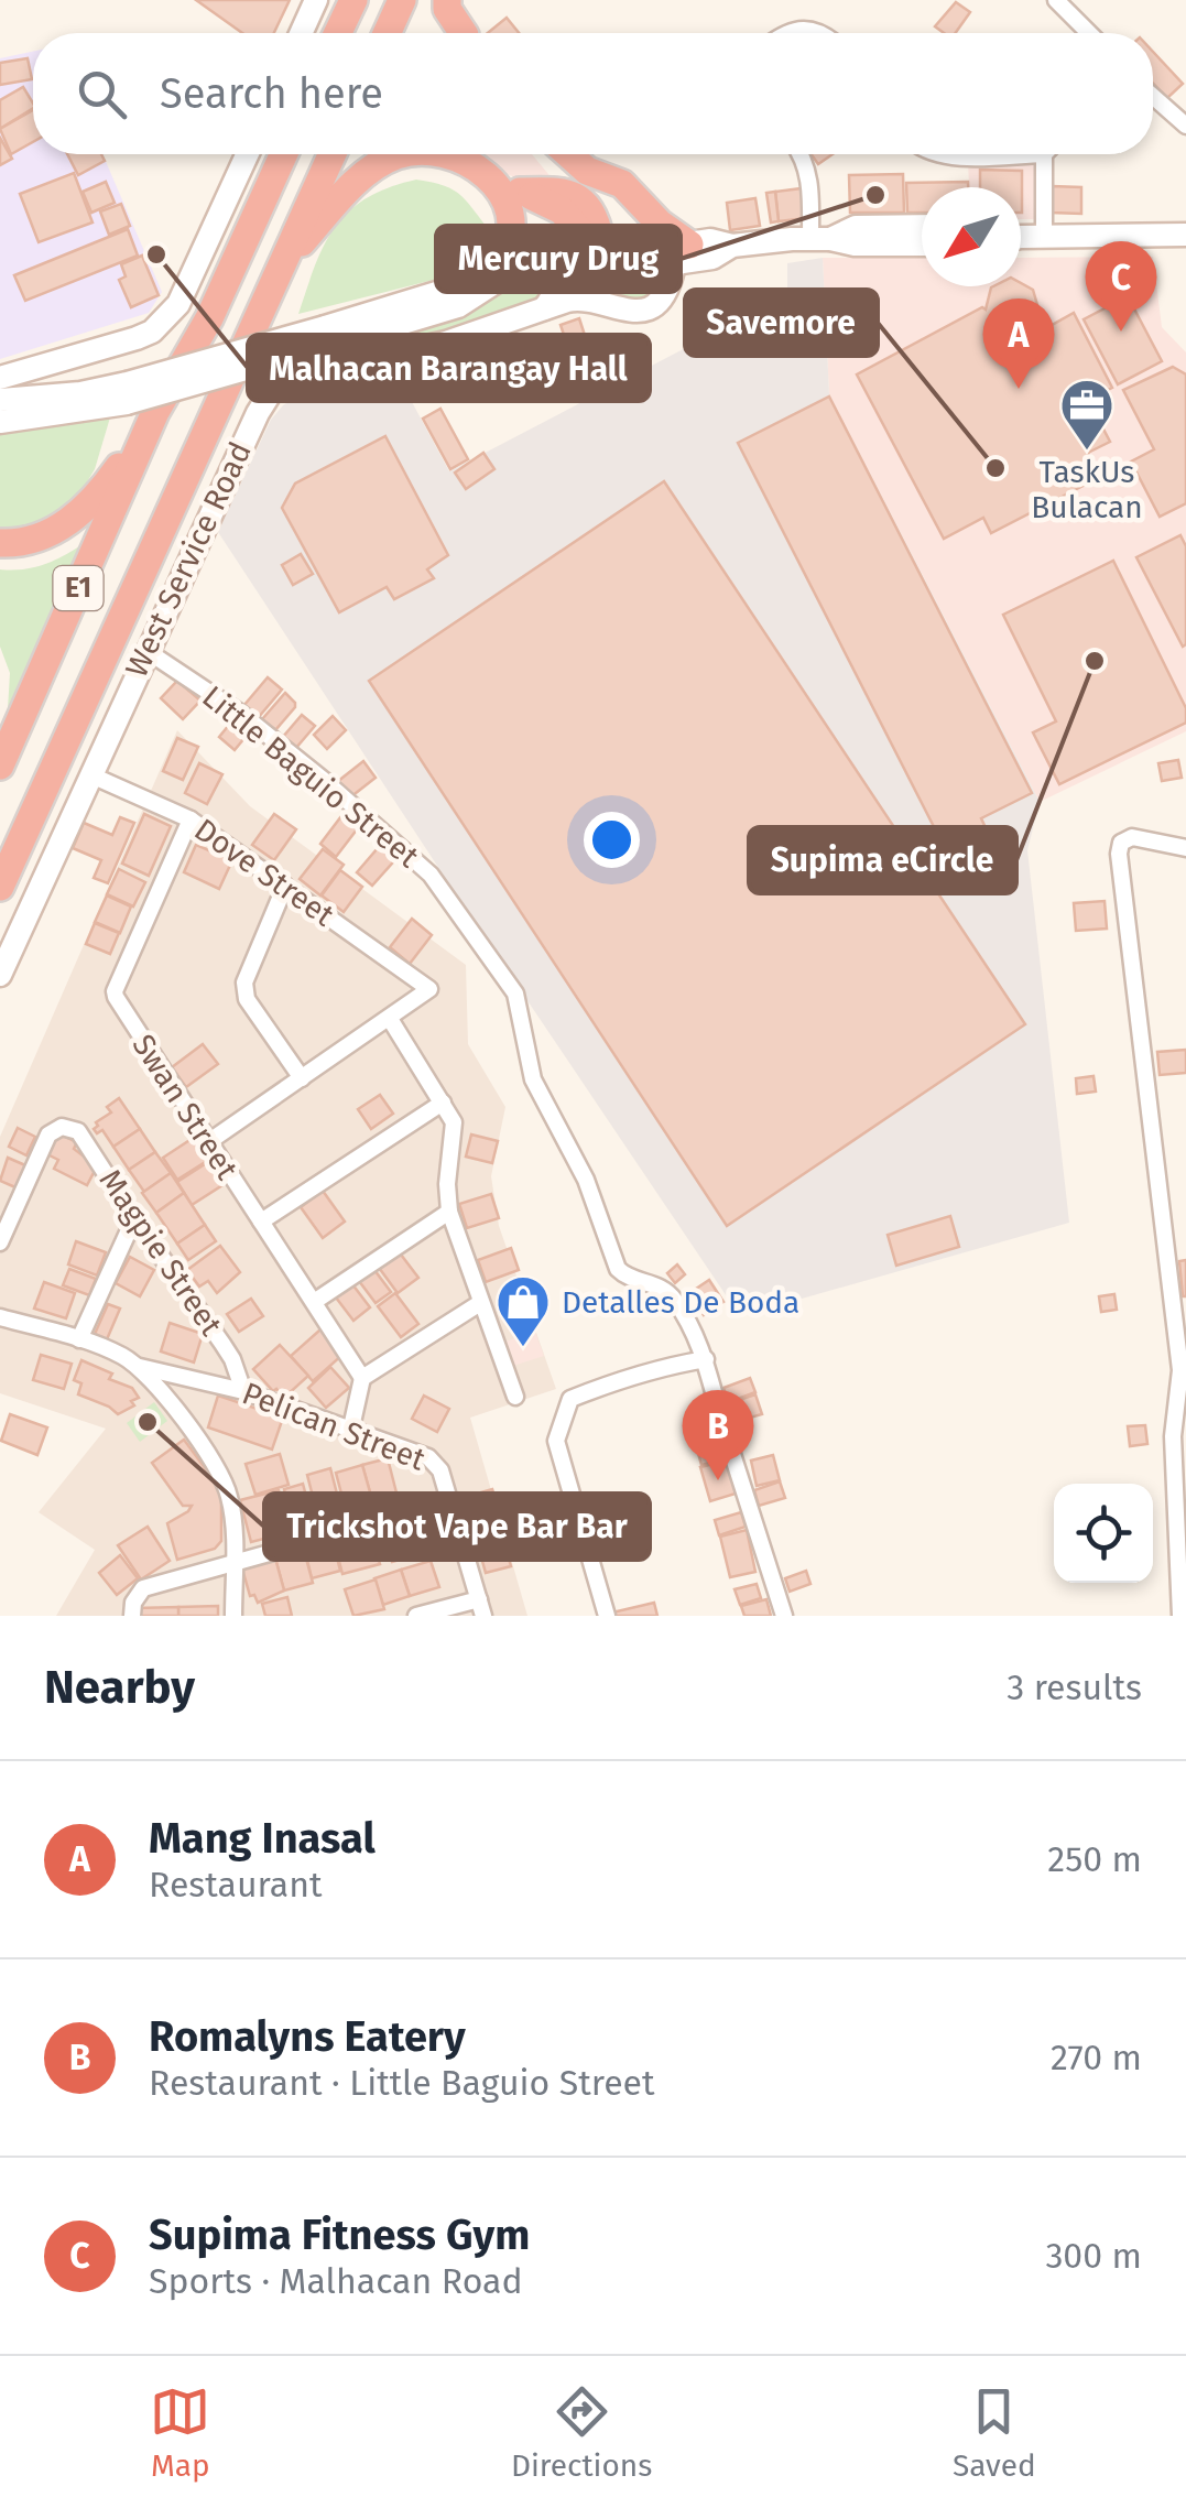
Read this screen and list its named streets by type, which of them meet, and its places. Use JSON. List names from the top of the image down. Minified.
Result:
{"streets":{"highway":["E1"],"main road":["West Service Road"],"street":["Little Baguio Street","Dove Street","Swan Street","Magpie Street","Pelican Street"]},"crossings":[["West Service Road","Little Baguio Street"],["West Service Road","Dove Street"],["Dove Street","Swan Street"],["Magpie Street","Pelican Street"]],"places":{"other":["Mercury Drug","Malhacan Barangay Hall","Savemore","Supima eCircle","Trickshot Vape Bar Bar"],"office":["TaskUs Bulacan"],"shop":["Detalles De Boda"]},"north":"bottom left","page":{"search":"Search here","pins":["C","A","B"],"heading":["Nearby","3 results"],"list":[{"mark":"A","name":"Mang Inasal","note":"Restaurant","value":"250 m"},{"mark":"B","name":"Romalyns Eatery","note":"Restaurant · Little Baguio Street","value":"270 m"},{"mark":"C","name":"Supima Fitness Gym","note":"Sports · Malhacan Road","value":"300 m"}],"nav":["Map","Directions","Saved"]}}
